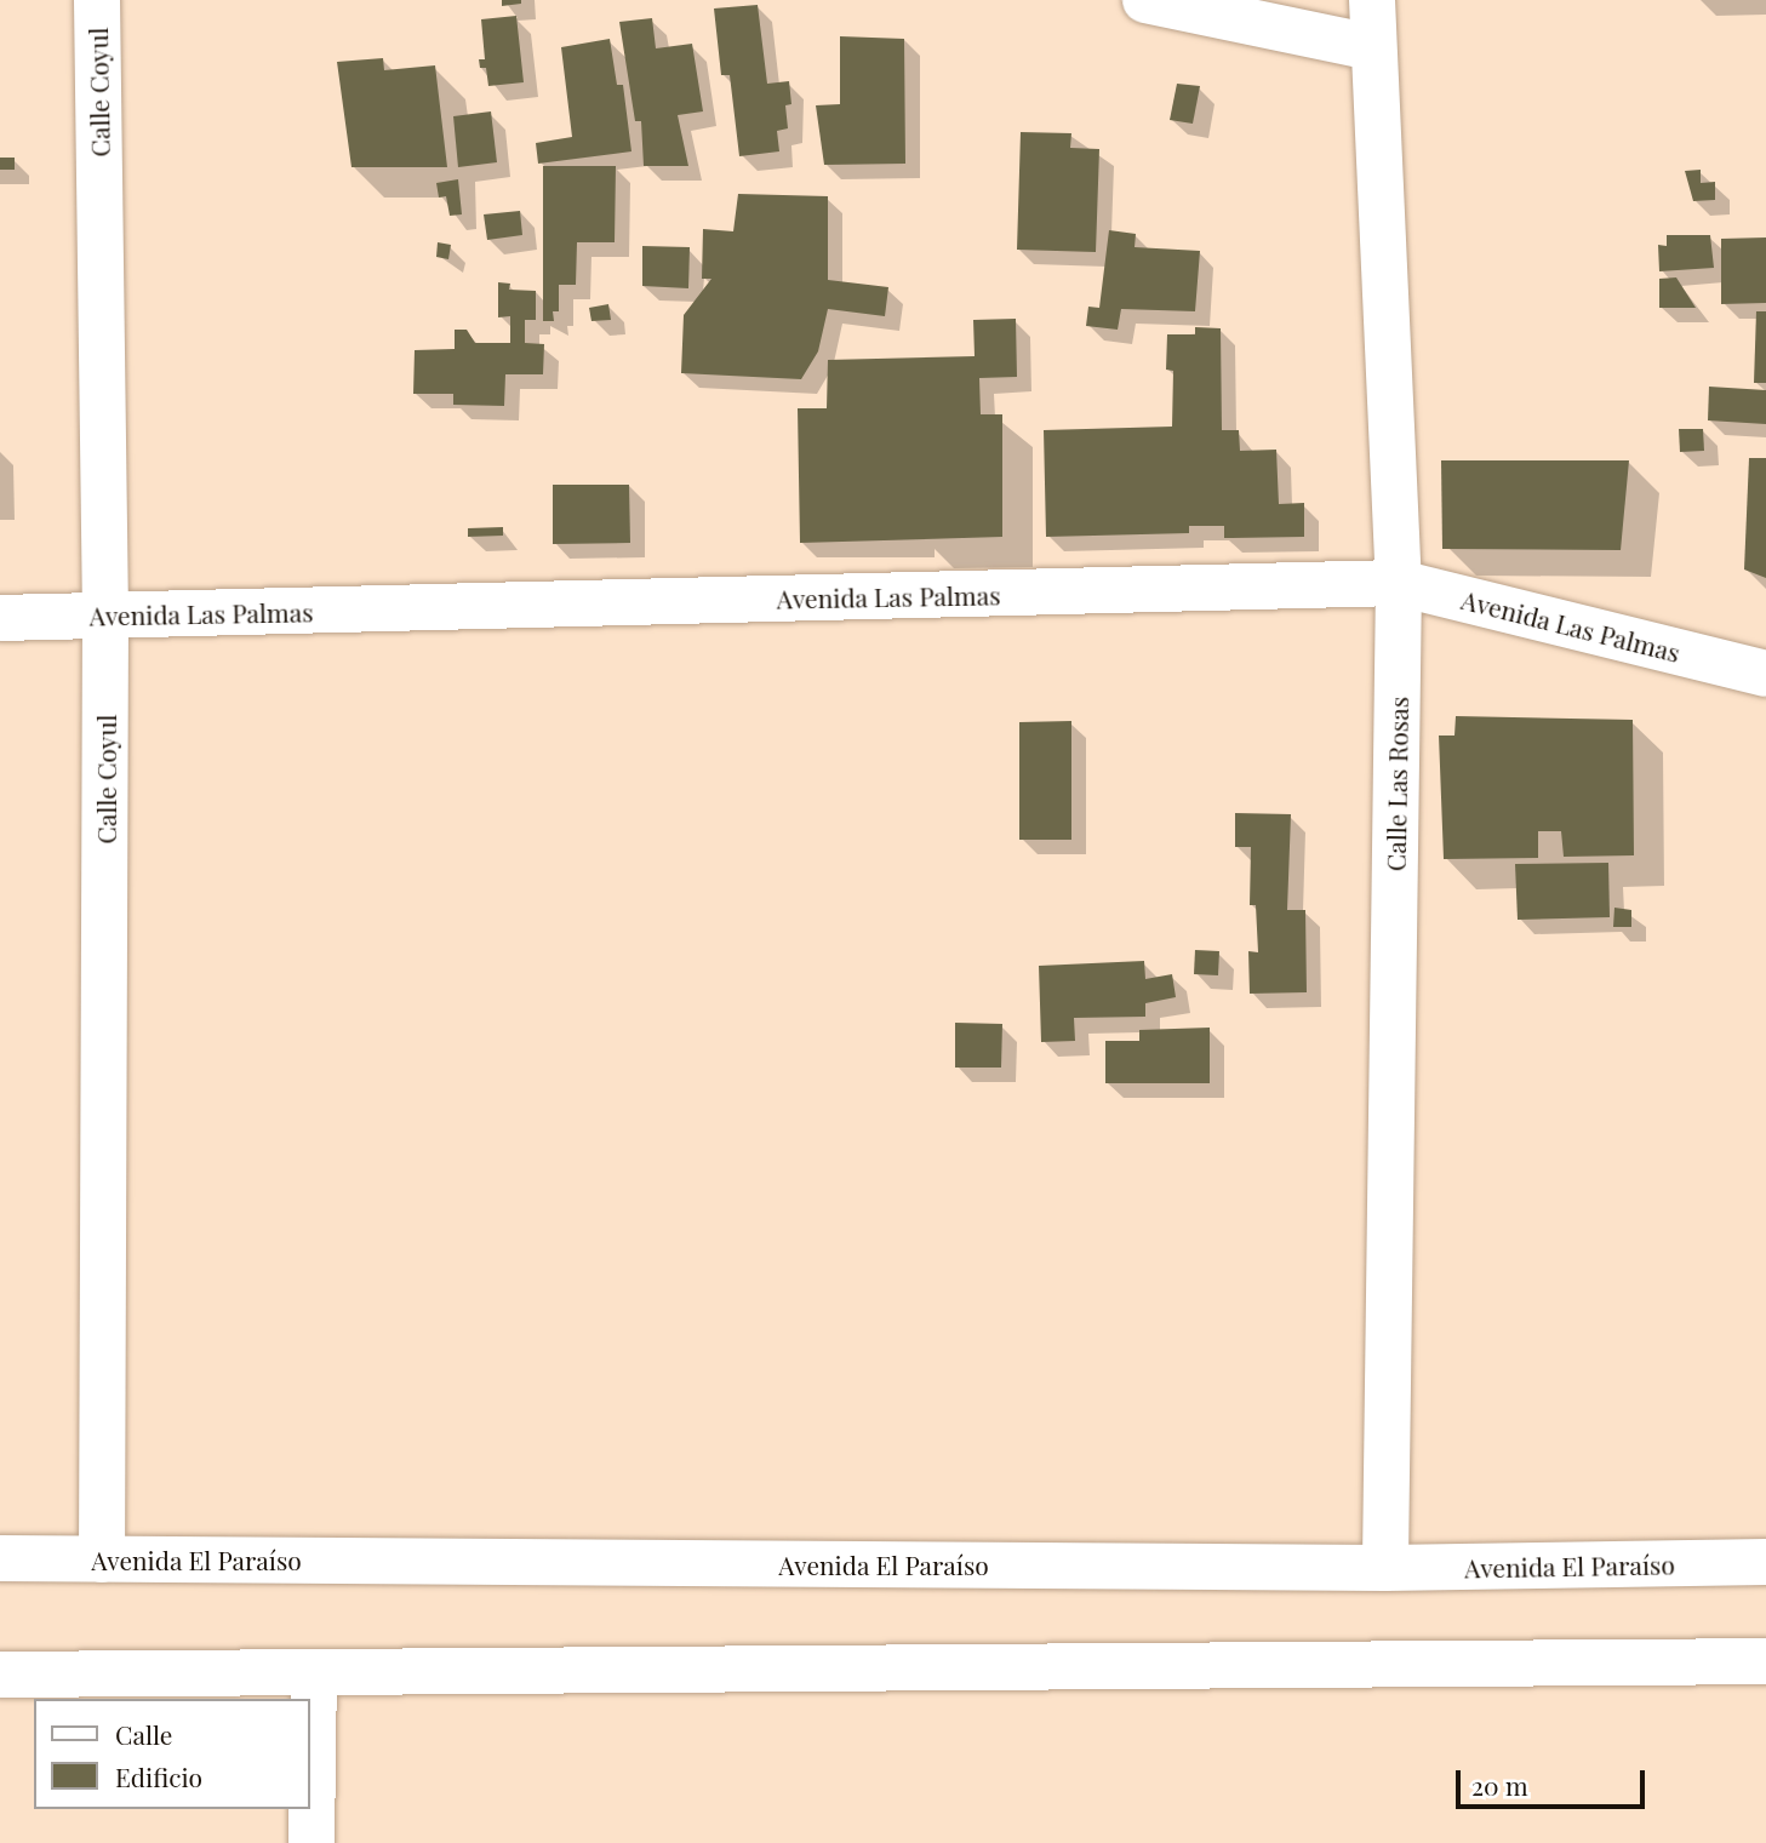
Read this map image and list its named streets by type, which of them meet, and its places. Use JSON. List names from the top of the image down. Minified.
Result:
{"streets":{"street":["Calle Coyul","Avenida Las Palmas","Calle Las Rosas","Avenida El Paraíso"]},"crossings":[["Calle Coyul","Avenida Las Palmas"],["Calle Coyul","Avenida El Paraíso"],["Avenida Las Palmas","Calle Las Rosas"],["Calle Las Rosas","Avenida El Paraíso"]],"legend":["Calle","Edificio"],"scale_bar":"20 m"}
